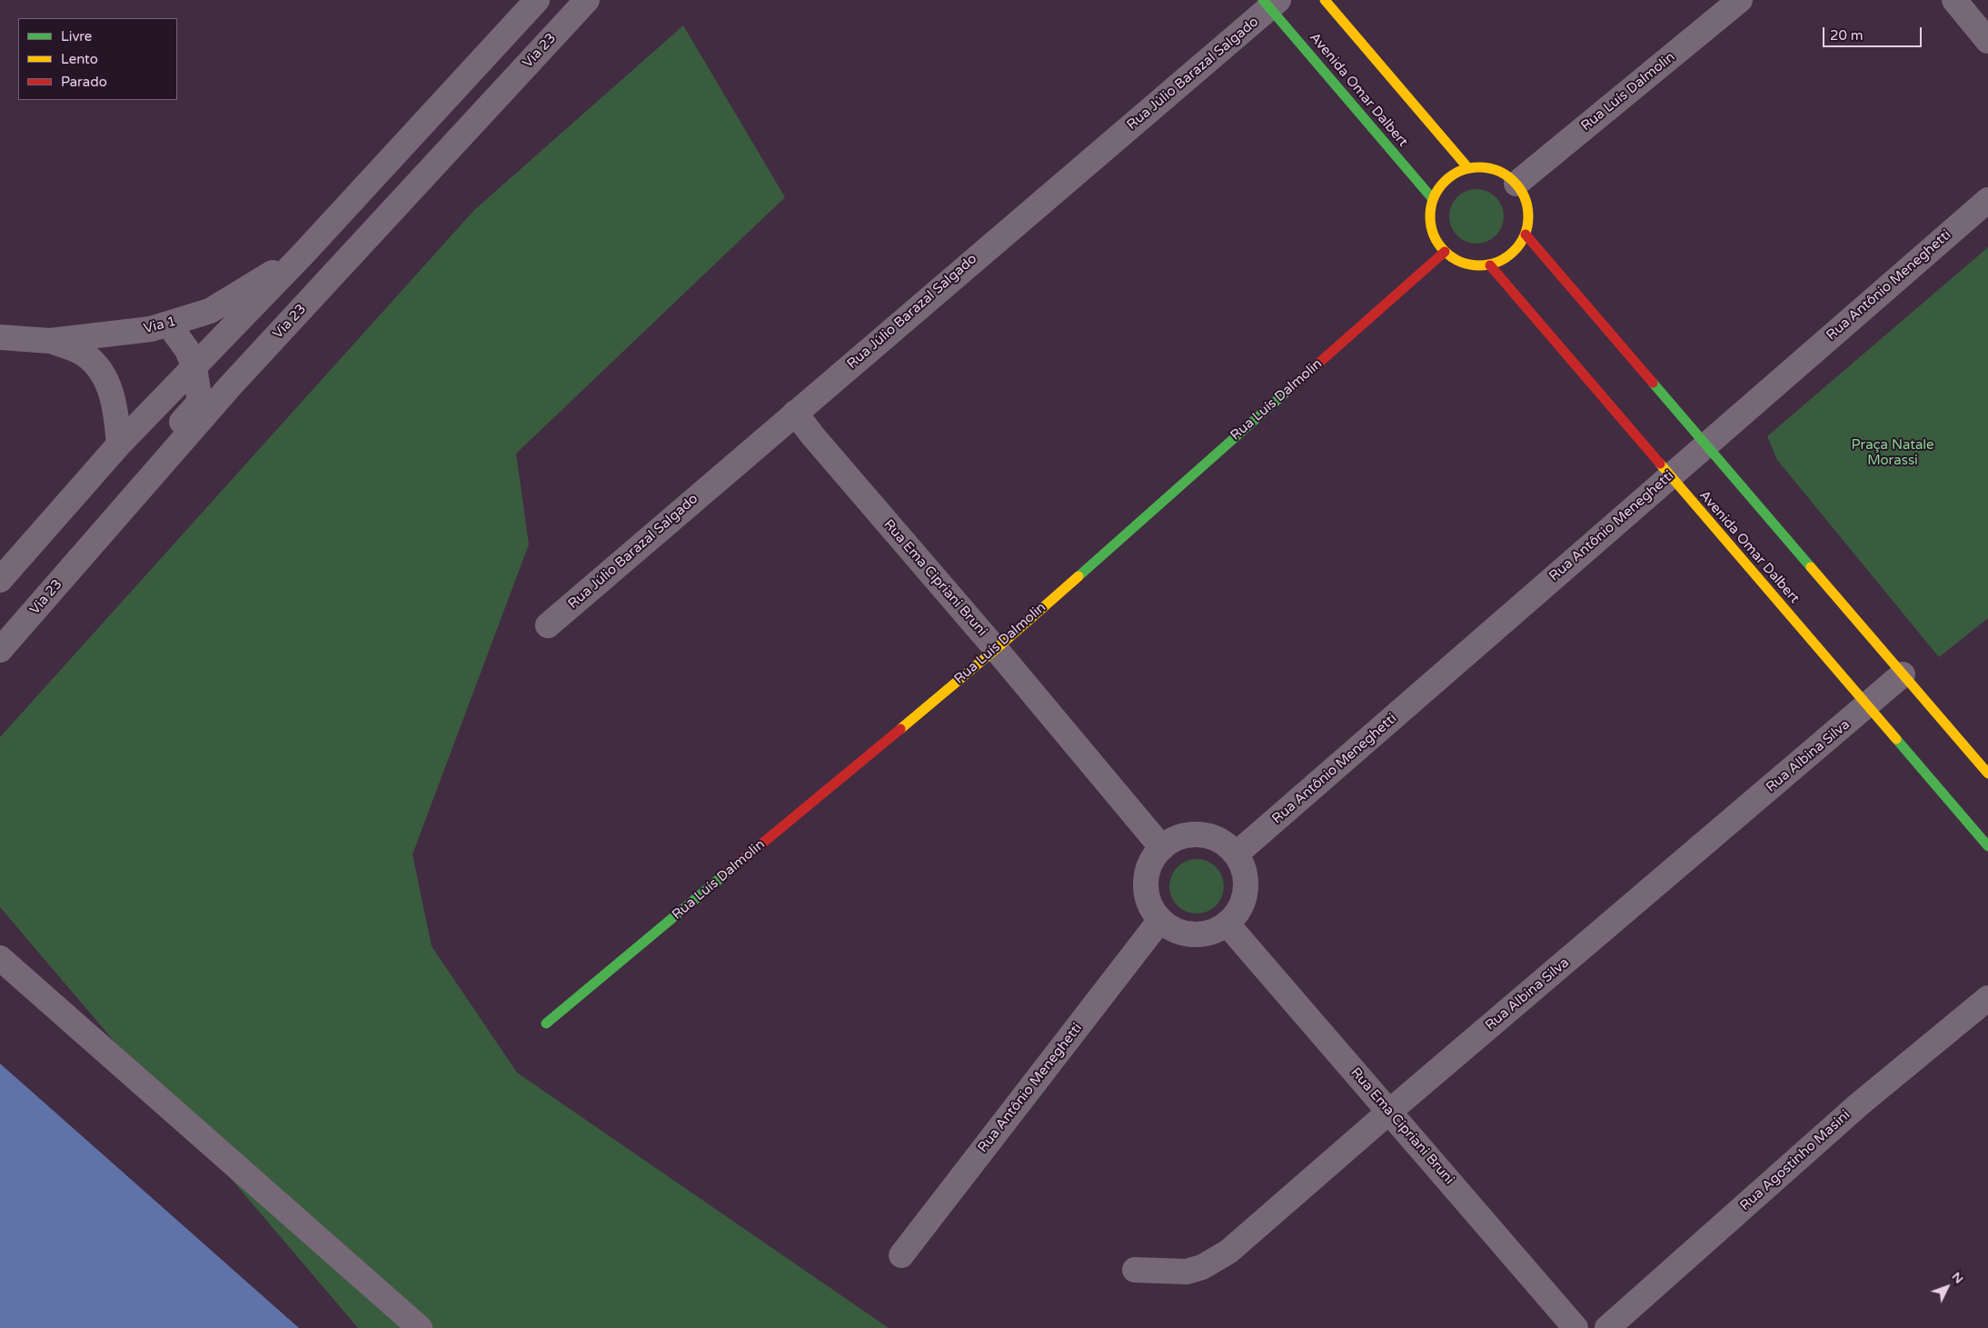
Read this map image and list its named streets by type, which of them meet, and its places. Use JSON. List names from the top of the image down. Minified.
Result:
{"streets":{"street":["Via 23","Rua Júlio Barazal Salgado","Avenida Omar Dalbert","Rua Luís Dalmolin","Rua Antônio Meneghetti","Via 1","Rua Ema Cipriani Bruni","Rua Albina Silva","Rua Agostinho Masini"]},"crossings":[["Rua Júlio Barazal Salgado","Avenida Omar Dalbert"],["Rua Júlio Barazal Salgado","Rua Ema Cipriani Bruni"],["Avenida Omar Dalbert","Rua Luís Dalmolin"],["Avenida Omar Dalbert","Rua Antônio Meneghetti"],["Avenida Omar Dalbert","Rua Albina Silva"],["Rua Luís Dalmolin","Rua Ema Cipriani Bruni"],["Rua Antônio Meneghetti","Rua Ema Cipriani Bruni"],["Rua Ema Cipriani Bruni","Rua Albina Silva"]],"parks":["Praça Natale Morassi"],"legend":["Livre","Lento","Parado"],"scale_bar":"20 m","north":"top right"}
